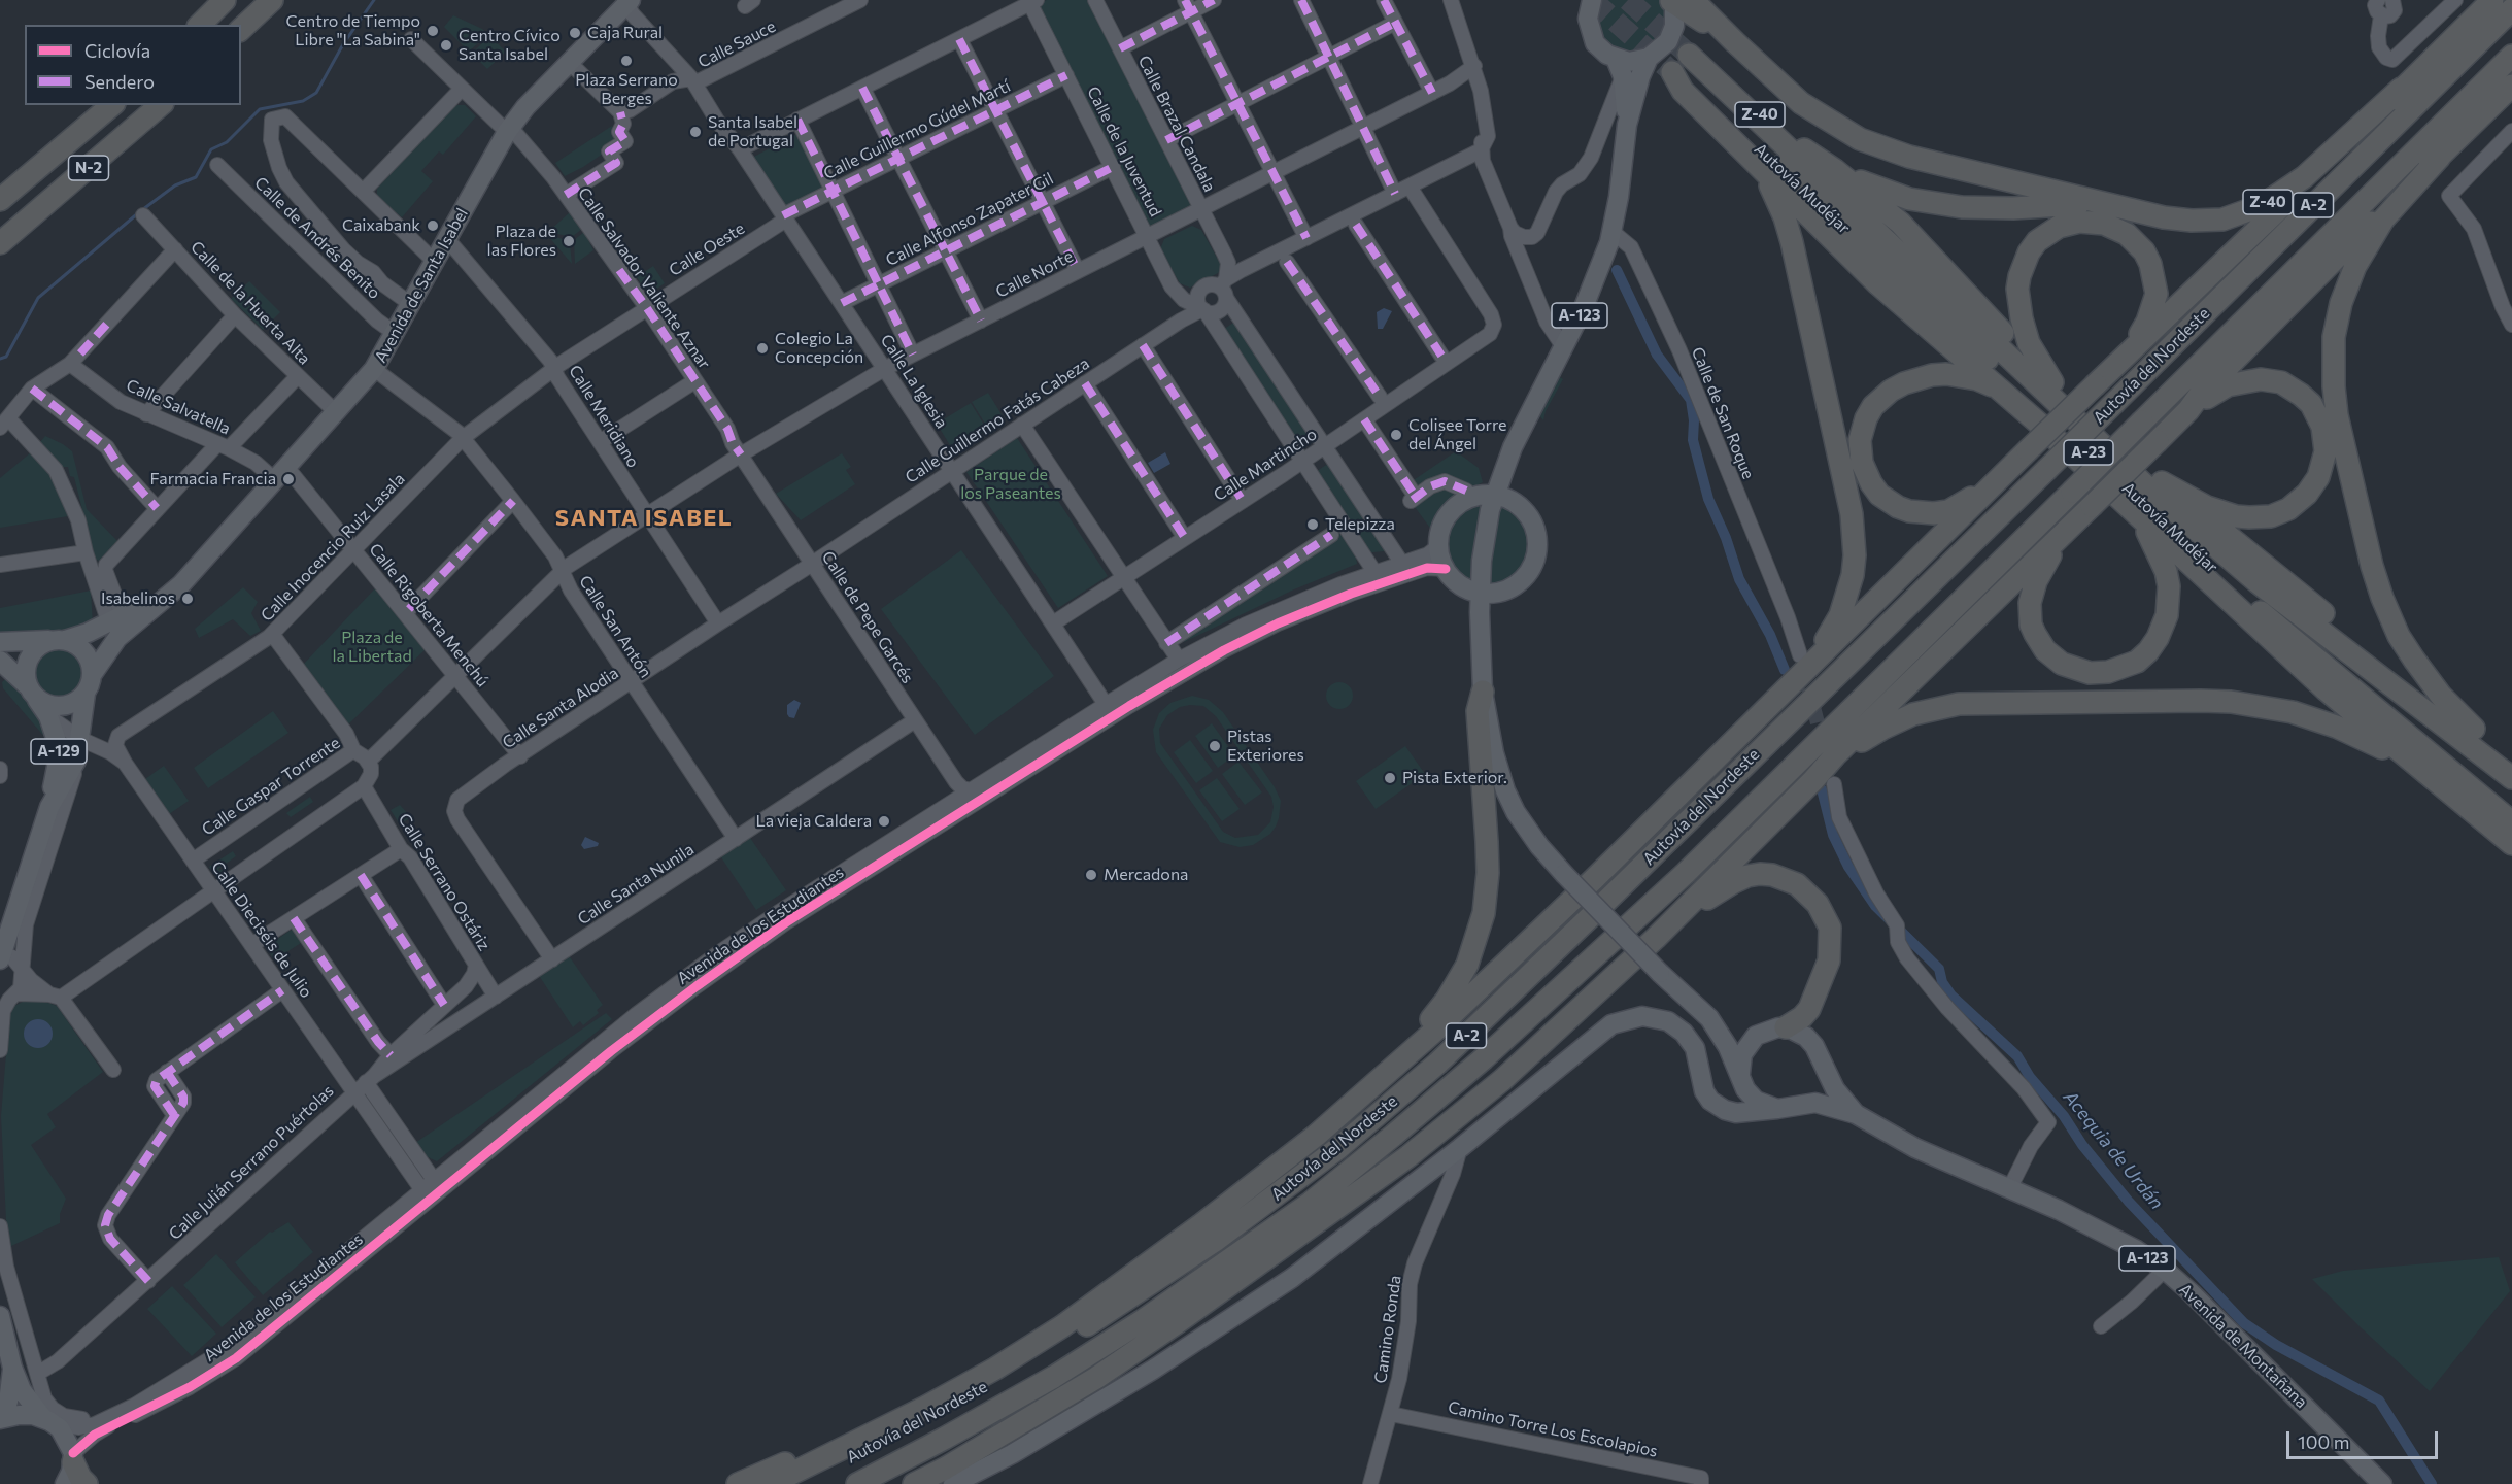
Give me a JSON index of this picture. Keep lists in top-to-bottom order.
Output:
{
  "streets": {
    "highway": [
      "Z-40",
      "N-2",
      "Autovía Mudéjar",
      "A-2",
      "Autovía del Nordeste",
      "A-23"
    ],
    "main road": [
      "Avenida de Santa Isabel",
      "A-123",
      "A-129",
      "Avenida de Montañana"
    ],
    "street": [
      "Calle Sauce",
      "Calle Brazal Candala",
      "Calle Guillermo Gúdel Martí",
      "Calle de la Juventud",
      "Calle Alfonso Zapater Gil",
      "Calle de Andrés Benito",
      "Calle Oeste",
      "Calle Norte",
      "Calle Salvador Valiente Aznar",
      "Calle de la Huerta Alta",
      "Calle La Iglesia",
      "Calle Salvatella",
      "Calle de San Roque",
      "Calle Meridiano",
      "Calle Guillermo Fatás Cabeza",
      "Calle Martincho",
      "Calle Inocencio Ruiz Lasala",
      "Calle Rigoberta Menchú",
      "Calle de Pepe Garcés",
      "Calle San Antón",
      "Calle Santa Alodia",
      "Calle Gaspar Torrente",
      "Calle Serrano Ostáriz",
      "Calle Santa Nunila",
      "Avenida de los Estudiantes",
      "Calle Dieciséis de Julio",
      "Calle Julián Serrano Puértolas",
      "Camino Ronda",
      "Camino Torre Los Escolapios"
    ]
  },
  "crossings": [
    ["Calle Sauce", "Calle La Iglesia"],
    ["Z-40", "Autovía Mudéjar"],
    ["Calle Brazal Candala", "Calle Norte"],
    ["Calle Guillermo Gúdel Martí", "Calle de la Juventud"],
    ["Calle Guillermo Gúdel Martí", "Calle Oeste"],
    ["Calle Guillermo Gúdel Martí", "Calle La Iglesia"],
    ["Calle de la Juventud", "Calle Alfonso Zapater Gil"],
    ["Calle de la Juventud", "Calle Norte"],
    ["Calle de la Juventud", "Calle Guillermo Fatás Cabeza"],
    ["Calle de la Juventud", "Calle Martincho"],
    ["Calle de la Juventud", "Avenida de los Estudiantes"],
    ["Calle Alfonso Zapater Gil", "Calle La Iglesia"],
    ["Calle de Andrés Benito", "Avenida de Santa Isabel"],
    ["Calle Oeste", "Calle Salvador Valiente Aznar"],
    ["Calle Oeste", "Calle La Iglesia"],
    ["Calle Oeste", "Calle Meridiano"],
    ["Calle Oeste", "Calle Inocencio Ruiz Lasala"],
    ["Calle Norte", "Calle Salvador Valiente Aznar"],
    ["Calle Norte", "Calle La Iglesia"],
    ["Calle Norte", "Calle Meridiano"],
    ["Calle Norte", "Calle de Pepe Garcés"],
    ["Calle Salvador Valiente Aznar", "Avenida de Santa Isabel"],
    ["Calle Salvador Valiente Aznar", "Calle de Pepe Garcés"],
    ["Avenida de Santa Isabel", "Calle de la Huerta Alta"],
    ["Avenida de Santa Isabel", "Calle Salvatella"],
    ["Avenida de Santa Isabel", "Calle Meridiano"],
    ["Avenida de Santa Isabel", "Calle Rigoberta Menchú"],
    ["Avenida de Santa Isabel", "Calle San Antón"],
    ["Avenida de Santa Isabel", "A-129"],
    ["A-123", "Calle de San Roque"],
    ["A-123", "Avenida de Montañana"],
    ["Calle La Iglesia", "Calle Guillermo Fatás Cabeza"],
    ["Calle La Iglesia", "Calle Martincho"],
    ["Calle La Iglesia", "Avenida de los Estudiantes"],
    ["Calle Salvatella", "Calle Rigoberta Menchú"],
    ["Calle Meridiano", "Calle Inocencio Ruiz Lasala"],
    ["Calle Meridiano", "Calle Santa Alodia"],
    ["Calle Guillermo Fatás Cabeza", "Calle de Pepe Garcés"],
    ["Calle Guillermo Fatás Cabeza", "Calle Santa Alodia"],
    ["Calle Inocencio Ruiz Lasala", "Calle Rigoberta Menchú"],
    ["Calle Inocencio Ruiz Lasala", "Calle San Antón"],
    ["Calle Inocencio Ruiz Lasala", "Calle Dieciséis de Julio"],
    ["Calle Rigoberta Menchú", "Calle Santa Alodia"],
    ["Calle de Pepe Garcés", "Calle Santa Alodia"],
    ["Calle de Pepe Garcés", "Calle Santa Nunila"],
    ["Calle de Pepe Garcés", "Avenida de los Estudiantes"],
    ["Calle San Antón", "Calle Santa Alodia"],
    ["Calle San Antón", "Calle Santa Nunila"],
    ["Calle Santa Alodia", "Calle Santa Nunila"],
    ["A-129", "Calle Dieciséis de Julio"],
    ["Calle Gaspar Torrente", "Calle Dieciséis de Julio"],
    ["Calle Serrano Ostáriz", "Calle Santa Nunila"],
    ["Calle Serrano Ostáriz", "Calle Julián Serrano Puértolas"],
    ["Calle Santa Nunila", "Calle Julián Serrano Puértolas"],
    ["Avenida de los Estudiantes", "Calle Dieciséis de Julio"],
    ["Calle Dieciséis de Julio", "Calle Julián Serrano Puértolas"],
    ["Camino Ronda", "Camino Torre Los Escolapios"]
  ],
  "districts": ["SANTA ISABEL"],
  "water": ["Acequia de Urdán"],
  "parks": ["Parque de los Paseantes", "Plaza de la Libertad"],
  "places": [
    "Centro de Tiempo Libre \"La Sabina\"",
    "Caja Rural",
    "Centro Cívico Santa Isabel",
    "Plaza Serrano Berges",
    "Santa Isabel de Portugal",
    "Caixabank",
    "Plaza de las Flores",
    "Colegio La Concepción",
    "Colisee Torre del Ángel",
    "Farmacia Francia",
    "Telepizza",
    "Isabelinos",
    "Pistas Exteriores",
    "Pista Exterior.",
    "La vieja Caldera",
    "Mercadona"
  ],
  "legend": ["Ciclovía", "Sendero"],
  "scale_bar": "100 m"
}
